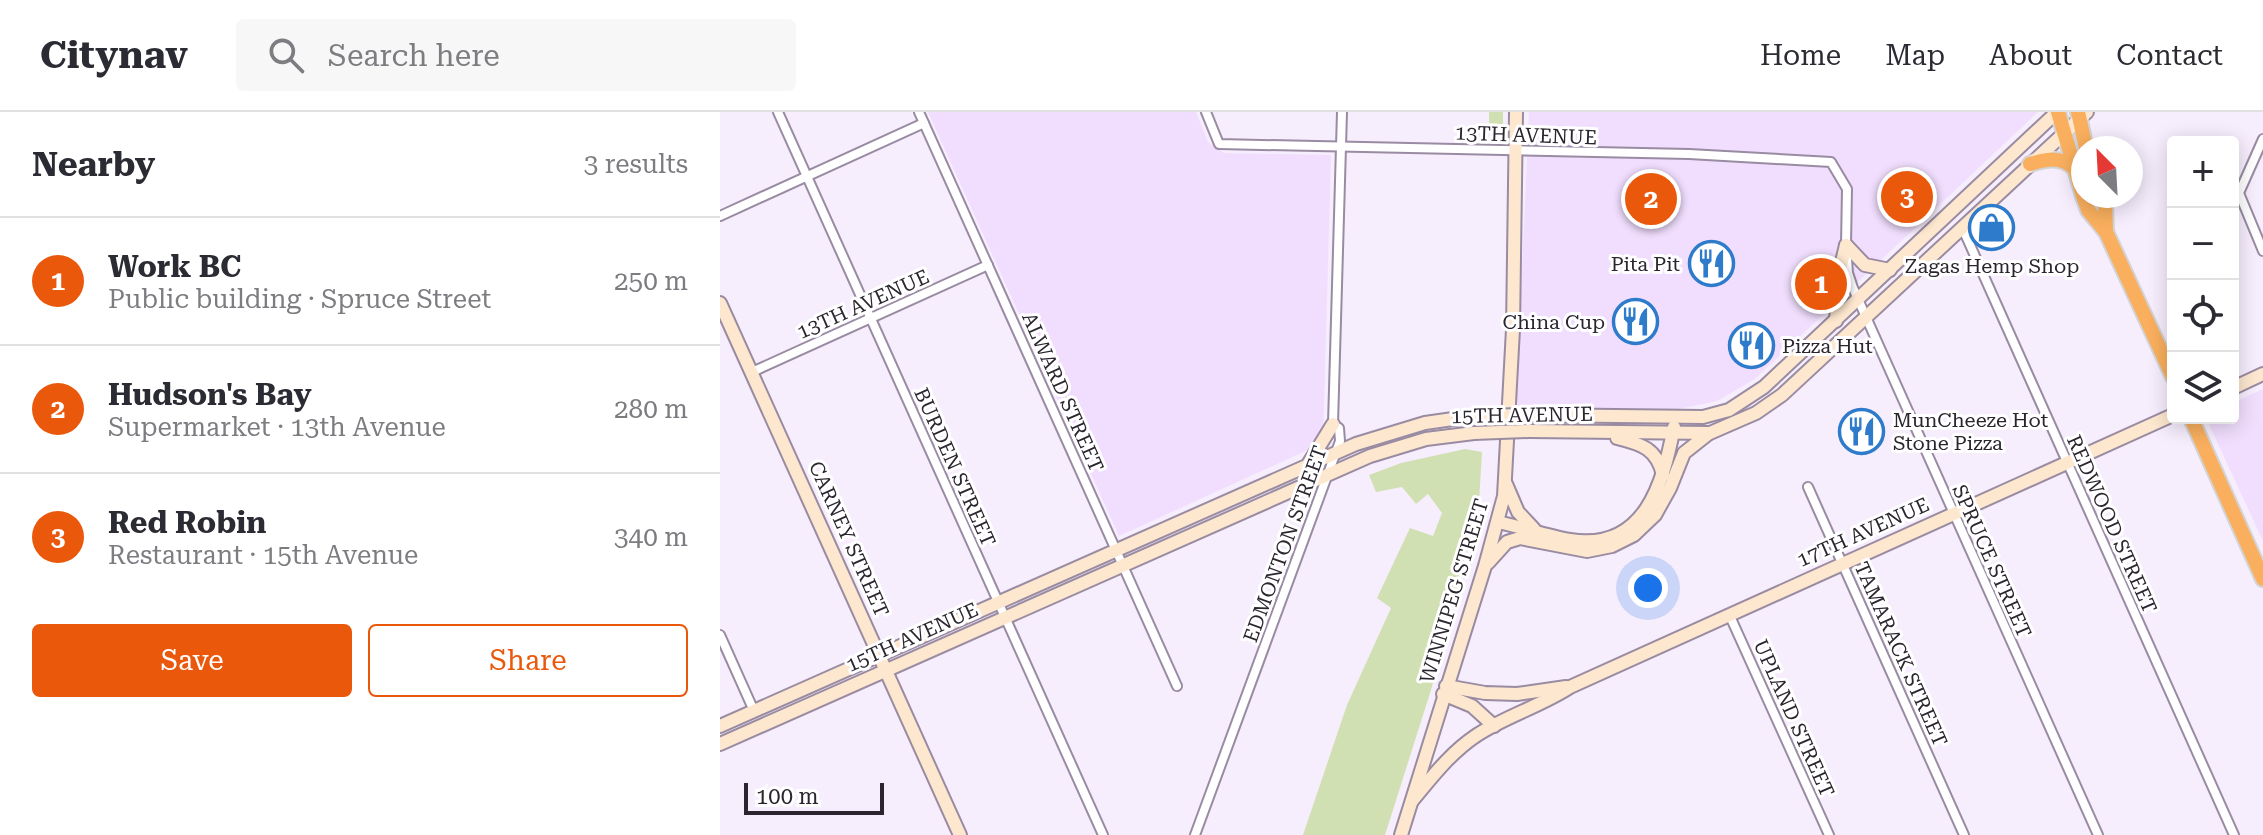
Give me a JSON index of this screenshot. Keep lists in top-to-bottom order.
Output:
{
  "streets": {
    "main road": [
      "15TH AVENUE",
      "17TH AVENUE",
      "CARNEY STREET",
      "WINNIPEG STREET"
    ],
    "street": [
      "13TH AVENUE",
      "ALWARD STREET",
      "BURDEN STREET",
      "REDWOOD STREET",
      "EDMONTON STREET",
      "SPRUCE STREET",
      "TAMARACK STREET",
      "UPLAND STREET"
    ]
  },
  "crossings": [
    ["13TH AVENUE", "ALWARD STREET"],
    ["13TH AVENUE", "BURDEN STREET"],
    ["13TH AVENUE", "CARNEY STREET"],
    ["13TH AVENUE", "EDMONTON STREET"],
    ["13TH AVENUE", "SPRUCE STREET"],
    ["13TH AVENUE", "WINNIPEG STREET"],
    ["ALWARD STREET", "15TH AVENUE"],
    ["15TH AVENUE", "BURDEN STREET"],
    ["15TH AVENUE", "REDWOOD STREET"],
    ["15TH AVENUE", "CARNEY STREET"],
    ["15TH AVENUE", "EDMONTON STREET"],
    ["15TH AVENUE", "SPRUCE STREET"],
    ["REDWOOD STREET", "17TH AVENUE"],
    ["17TH AVENUE", "SPRUCE STREET"],
    ["17TH AVENUE", "WINNIPEG STREET"],
    ["17TH AVENUE", "TAMARACK STREET"],
    ["17TH AVENUE", "UPLAND STREET"]
  ],
  "places": {
    "shop": ["Zagas Hemp Shop"],
    "restaurant": [
      "Pita Pit",
      "China Cup",
      "Pizza Hut",
      "MunCheeze Hot Stone Pizza"
    ]
  },
  "scale_bar": "100 m",
  "north": "top left",
  "page": {
    "header": "Citynav",
    "search": "Search here",
    "nav": [
      "Home",
      "Map",
      "About",
      "Contact"
    ],
    "heading": ["Nearby", "3 results"],
    "map_buttons": ["+", "−"],
    "pins": ["3", "2", "1"],
    "list": [
      {
        "mark": "1",
        "name": "Work BC",
        "note": "Public building · Spruce Street",
        "value": "250 m"
      },
      {
        "mark": "2",
        "name": "Hudson's Bay",
        "note": "Supermarket · 13th Avenue",
        "value": "280 m"
      },
      {
        "mark": "3",
        "name": "Red Robin",
        "note": "Restaurant · 15th Avenue",
        "value": "340 m"
      }
    ],
    "buttons": ["Save", "Share"],
    "scale": "100 m"
  }
}
